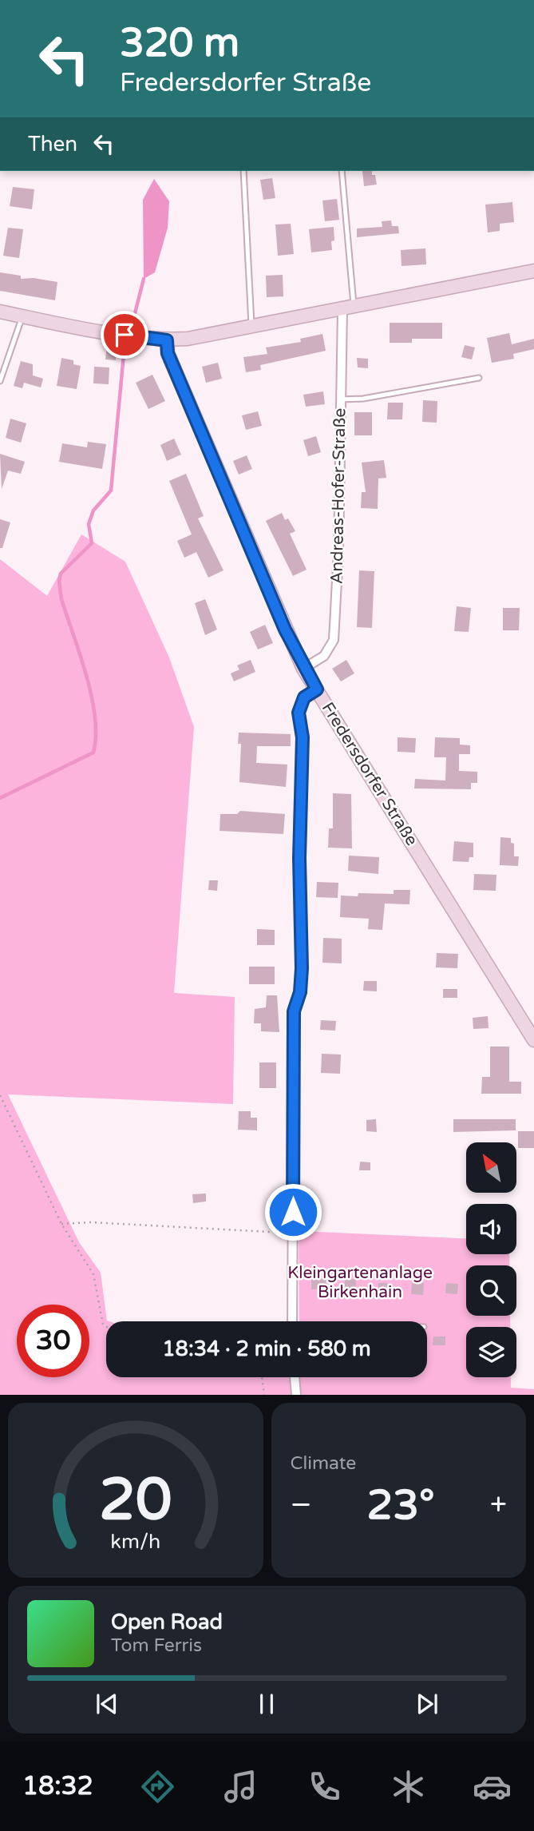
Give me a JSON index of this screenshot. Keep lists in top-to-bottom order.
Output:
{
  "streets": {
    "street": ["Andreas-Hofer-Straße", "Fredersdorfer Straße"]
  },
  "crossings": [
    ["Andreas-Hofer-Straße", "Fredersdorfer Straße"]
  ],
  "parks": ["Kleingartenanlage Birkenhain"],
  "north": "top left",
  "page": {
    "turn": ["320 m", "Fredersdorfer Straße"],
    "then": "Then",
    "limit": "30",
    "trip": "18:34 · 2 min · 580 m",
    "tile": "Climate",
    "heat": ["−", "23°", "+"],
    "song": ["Open Road", "Tom Ferris"],
    "tabs": "18:32",
    "gauge": ["20", "km/h"]
  }
}
